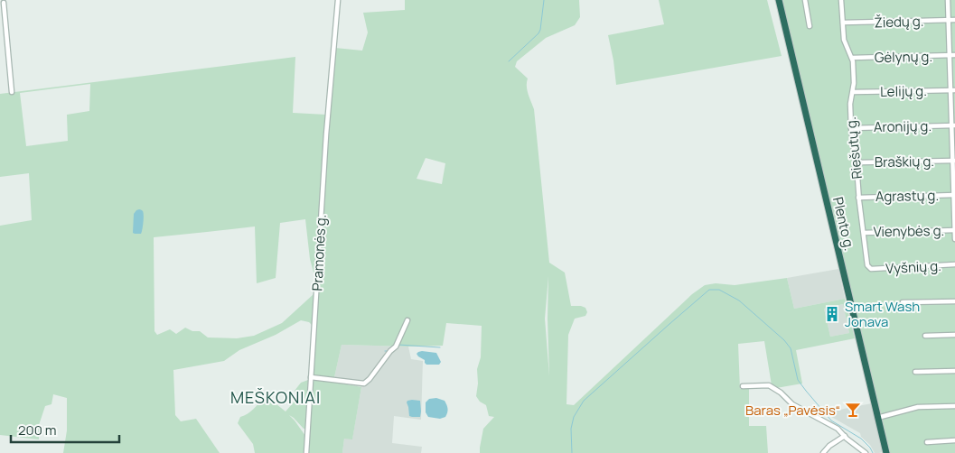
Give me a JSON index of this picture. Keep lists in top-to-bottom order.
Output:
{
  "streets": {
    "highway": ["Plento g."],
    "street": [
      "Žiedų g.",
      "Gėlynų g.",
      "Lelijų g.",
      "Aronijų g.",
      "Riešutų g.",
      "Braškių g.",
      "Agrastų g.",
      "Vienybės g.",
      "Pramonės g.",
      "Vyšnių g."
    ]
  },
  "crossings": [
    ["Žiedų g.", "Riešutų g."],
    ["Gėlynų g.", "Riešutų g."],
    ["Lelijų g.", "Riešutų g."],
    ["Aronijų g.", "Riešutų g."],
    ["Riešutų g.", "Braškių g."],
    ["Riešutų g.", "Agrastų g."],
    ["Riešutų g.", "Vienybės g."],
    ["Riešutų g.", "Vyšnių g."]
  ],
  "districts": ["MEŠKONIAI"],
  "places": {
    "building": ["Smart Wash Jonava"],
    "bar": ["Baras „Pavėsis“"]
  },
  "scale_bar": "200 m"
}
